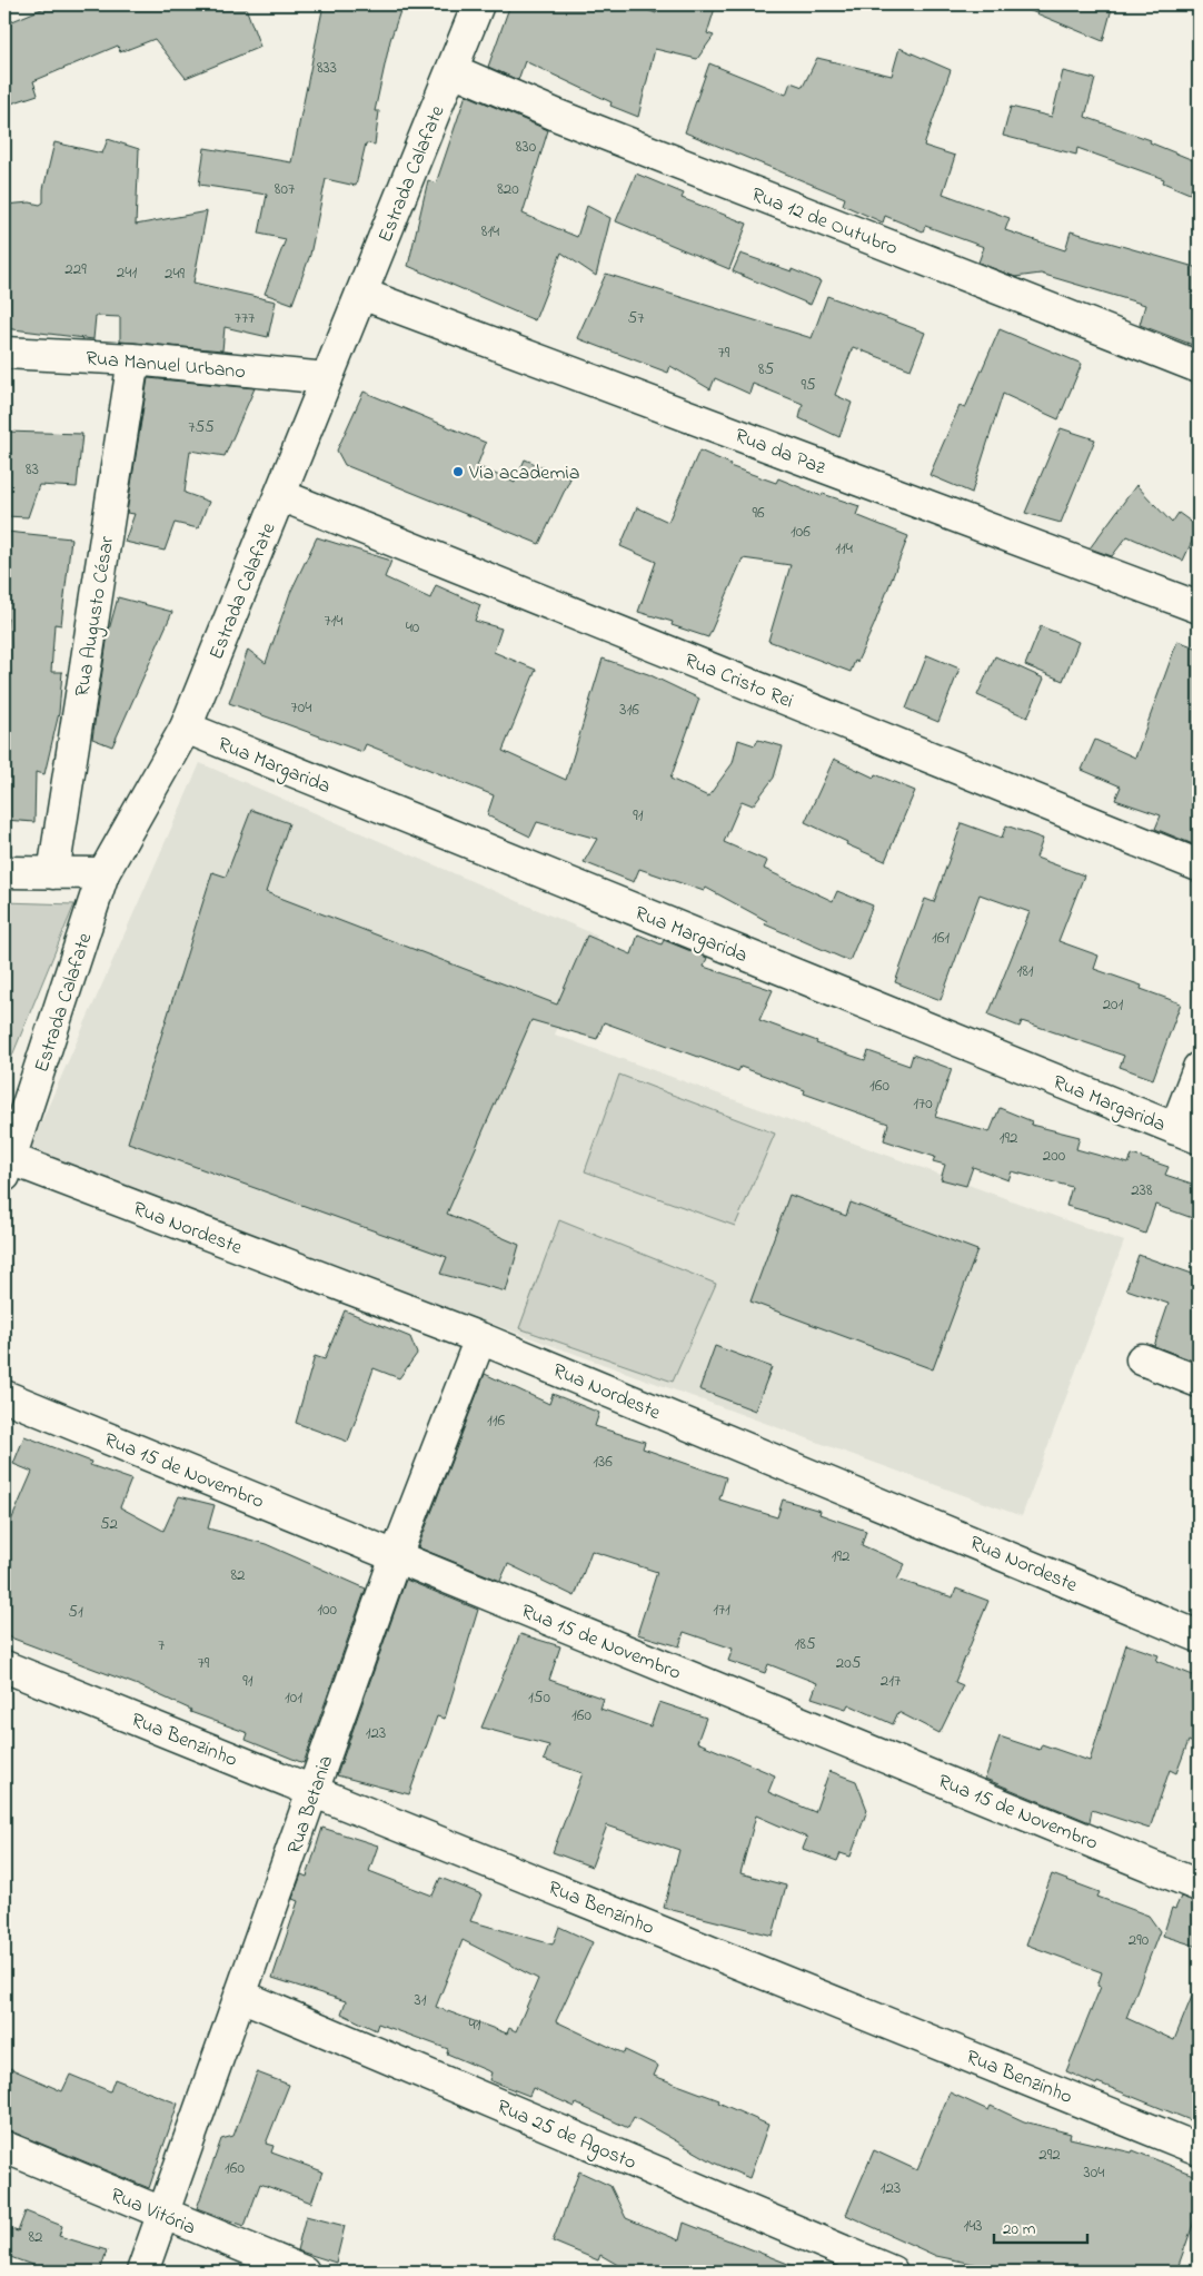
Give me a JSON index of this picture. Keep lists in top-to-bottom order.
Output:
{
  "streets": {
    "street": [
      "Estrada Calafate",
      "Rua 12 de Outubro",
      "Rua Manuel Urbano",
      "Rua da Paz",
      "Rua Augusto César",
      "Rua Cristo Rei",
      "Rua Margarida",
      "Rua Nordeste",
      "Rua 15 de Novembro",
      "Rua Benzinho",
      "Rua Betania",
      "Rua 25 de Agosto",
      "Rua Vitória"
    ]
  },
  "crossings": [
    ["Estrada Calafate", "Rua 12 de Outubro"],
    ["Estrada Calafate", "Rua Manuel Urbano"],
    ["Estrada Calafate", "Rua da Paz"],
    ["Estrada Calafate", "Rua Cristo Rei"],
    ["Estrada Calafate", "Rua Margarida"],
    ["Estrada Calafate", "Rua Nordeste"],
    ["Rua Manuel Urbano", "Rua Augusto César"],
    ["Rua Nordeste", "Rua Betania"],
    ["Rua 15 de Novembro", "Rua Betania"],
    ["Rua Benzinho", "Rua Betania"],
    ["Rua Betania", "Rua 25 de Agosto"],
    ["Rua Betania", "Rua Vitória"]
  ],
  "places": ["Via academia"],
  "house_numbers": [
    "833",
    "830",
    "807",
    "820",
    "814",
    "229",
    "241",
    "249",
    "777",
    "57",
    "79",
    "85",
    "95",
    "755",
    "83",
    "96",
    "106",
    "114",
    "714",
    "40",
    "704",
    "316",
    "91",
    "161",
    "181",
    "201",
    "160",
    "170",
    "192",
    "200",
    "238",
    "116",
    "136",
    "52",
    "192",
    "82",
    "100",
    "171",
    "51",
    "185",
    "7",
    "79",
    "205",
    "91",
    "217",
    "101",
    "150",
    "160",
    "123",
    "290",
    "31",
    "41",
    "292",
    "160",
    "304",
    "123",
    "143",
    "82"
  ],
  "scale_bar": "20 m"
}
